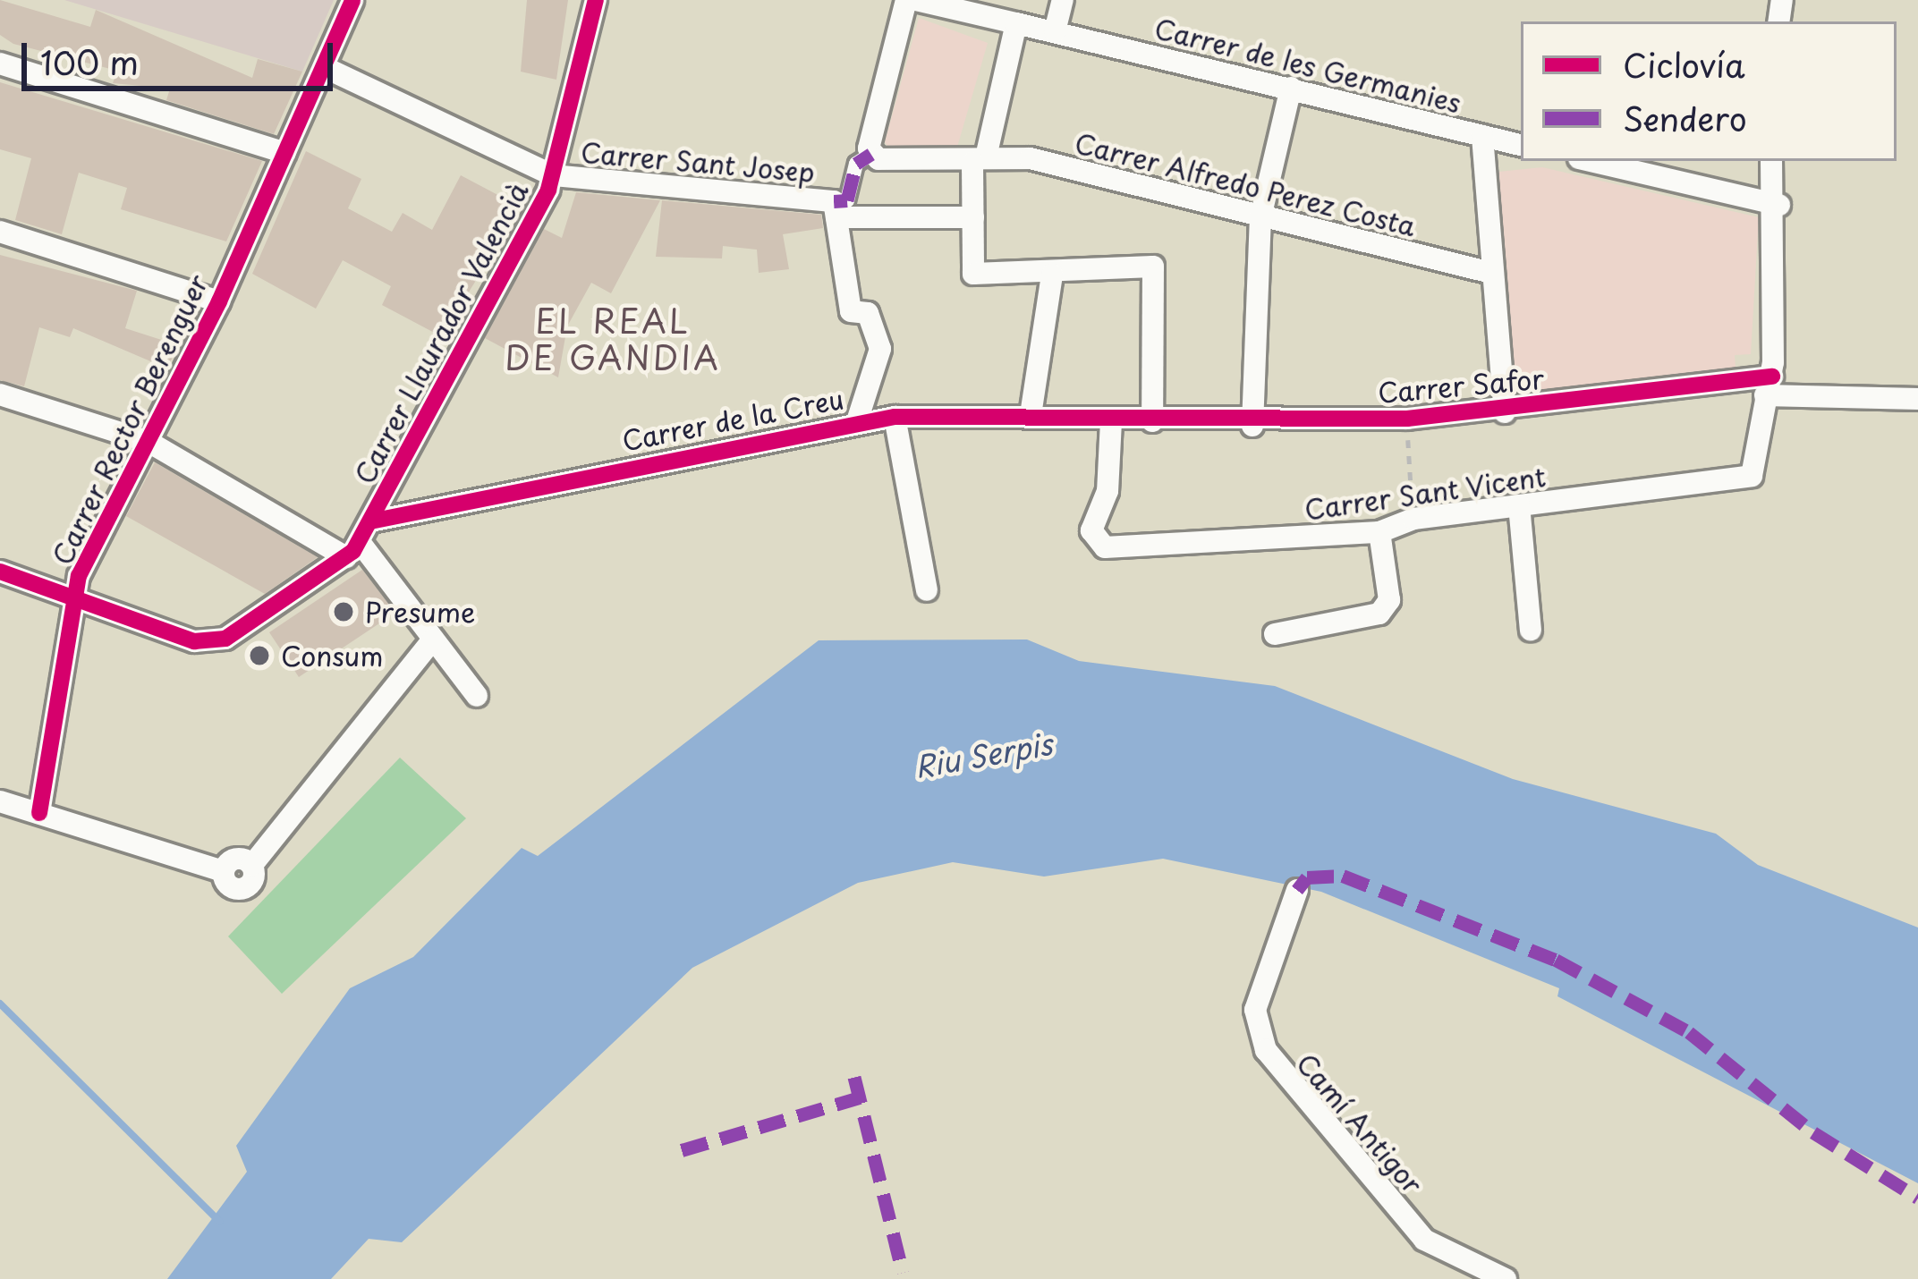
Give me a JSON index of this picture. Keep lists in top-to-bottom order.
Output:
{
  "streets": {
    "street": [
      "Carrer de les Germanies",
      "Carrer Sant Josep",
      "Carrer Alfredo Perez Costa",
      "Carrer Llaurador Valencià",
      "Carrer Safor",
      "Carrer Rector Berenguer",
      "Carrer de la Creu",
      "Carrer Sant Vicent",
      "Camí Antigor"
    ]
  },
  "crossings": [
    ["Carrer Sant Josep", "Carrer Llaurador Valencià"],
    ["Carrer Sant Josep", "Carrer Rector Berenguer"],
    ["Carrer Llaurador Valencià", "Carrer de la Creu"],
    ["Carrer Safor", "Carrer de la Creu"],
    ["Carrer Safor", "Carrer Sant Vicent"],
    ["Carrer de la Creu", "Carrer Sant Vicent"]
  ],
  "districts": ["EL REAL DE GANDIA"],
  "water": ["Riu Serpis"],
  "places": ["Presume", "Consum"],
  "legend": ["Ciclovía", "Sendero"],
  "scale_bar": "100 m"
}
